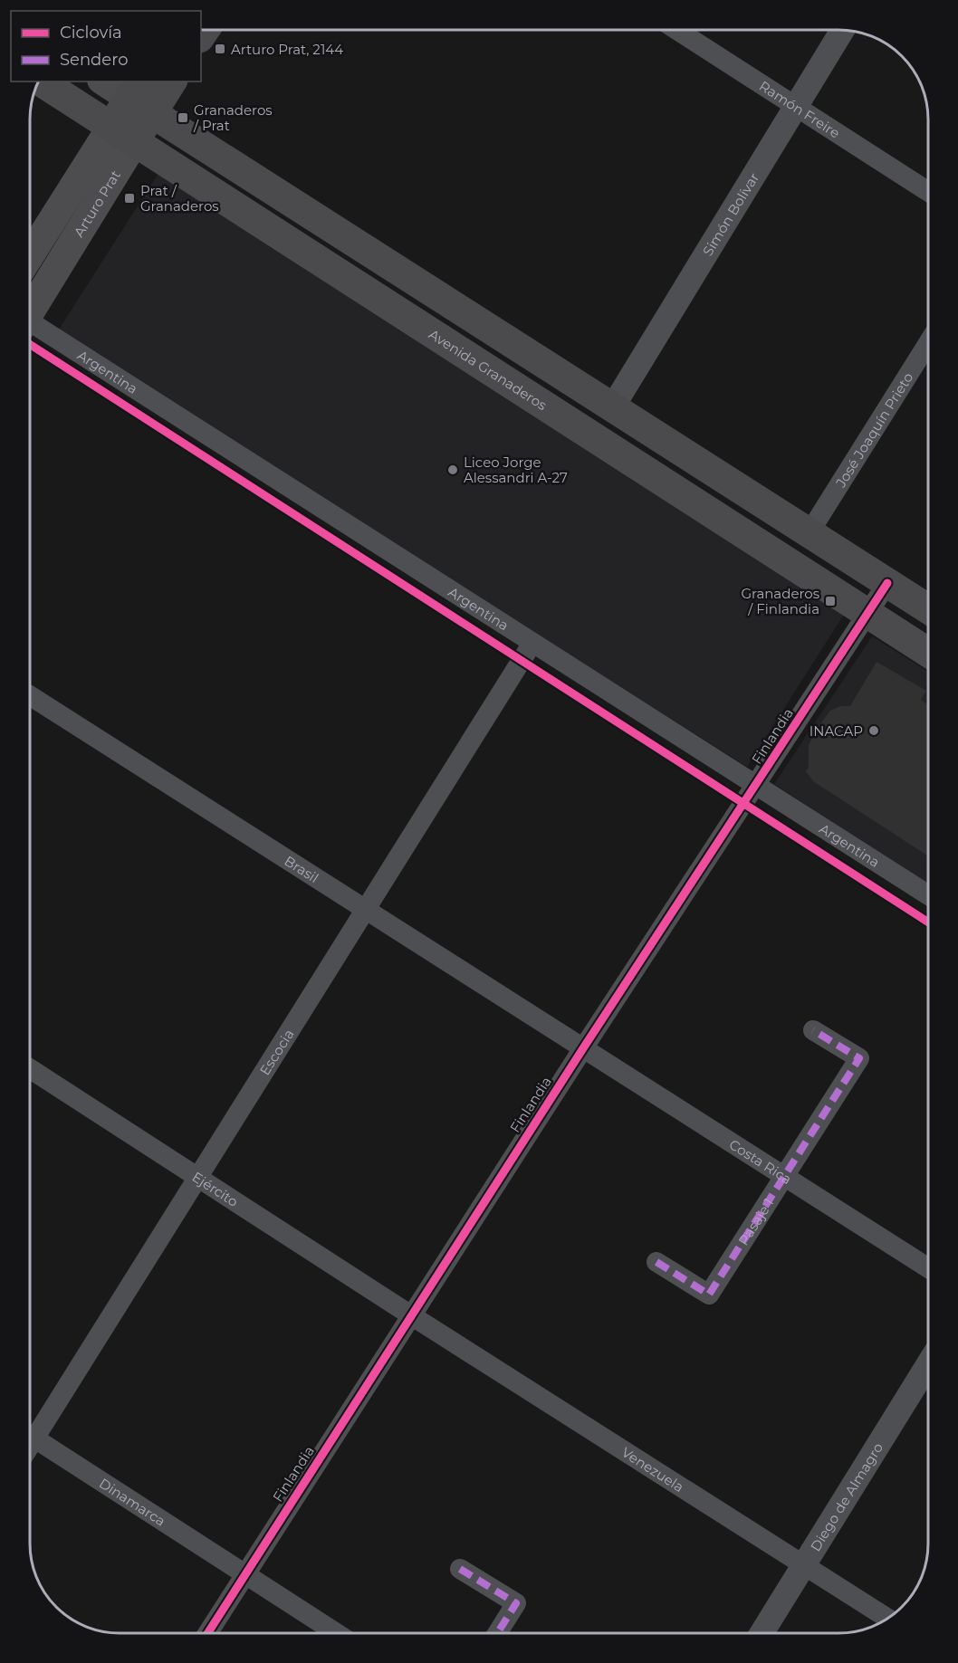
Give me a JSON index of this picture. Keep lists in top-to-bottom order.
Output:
{
  "streets": {
    "main road": ["Arturo Prat", "Avenida Granaderos"],
    "street": [
      "Ramón Freire",
      "Simón Bolívar",
      "Argentina",
      "José Joaquín Prieto",
      "Finlandia",
      "Brasil",
      "Escocia",
      "Costa Rica",
      "Ejército",
      "Pasaje 1",
      "Venezuela",
      "Diego de Almagro",
      "Dinamarca"
    ]
  },
  "crossings": [
    ["Ramón Freire", "Simón Bolívar"],
    ["Arturo Prat", "Avenida Granaderos"],
    ["Avenida Granaderos", "Finlandia"],
    ["Argentina", "Finlandia"],
    ["Argentina", "Escocia"],
    ["Finlandia", "Brasil"],
    ["Finlandia", "Costa Rica"],
    ["Finlandia", "Ejército"],
    ["Finlandia", "Venezuela"],
    ["Finlandia", "Dinamarca"],
    ["Brasil", "Escocia"],
    ["Brasil", "Costa Rica"],
    ["Escocia", "Ejército"],
    ["Costa Rica", "Pasaje 1"],
    ["Ejército", "Venezuela"],
    ["Venezuela", "Diego de Almagro"]
  ],
  "places": {
    "transit": [
      "Arturo Prat, 2144",
      "Granaderos / Prat",
      "Prat / Granaderos",
      "Granaderos / Finlandia"
    ],
    "other": ["Liceo Jorge Alessandri A-27", "INACAP"]
  },
  "legend": ["Ciclovía", "Sendero"]
}
